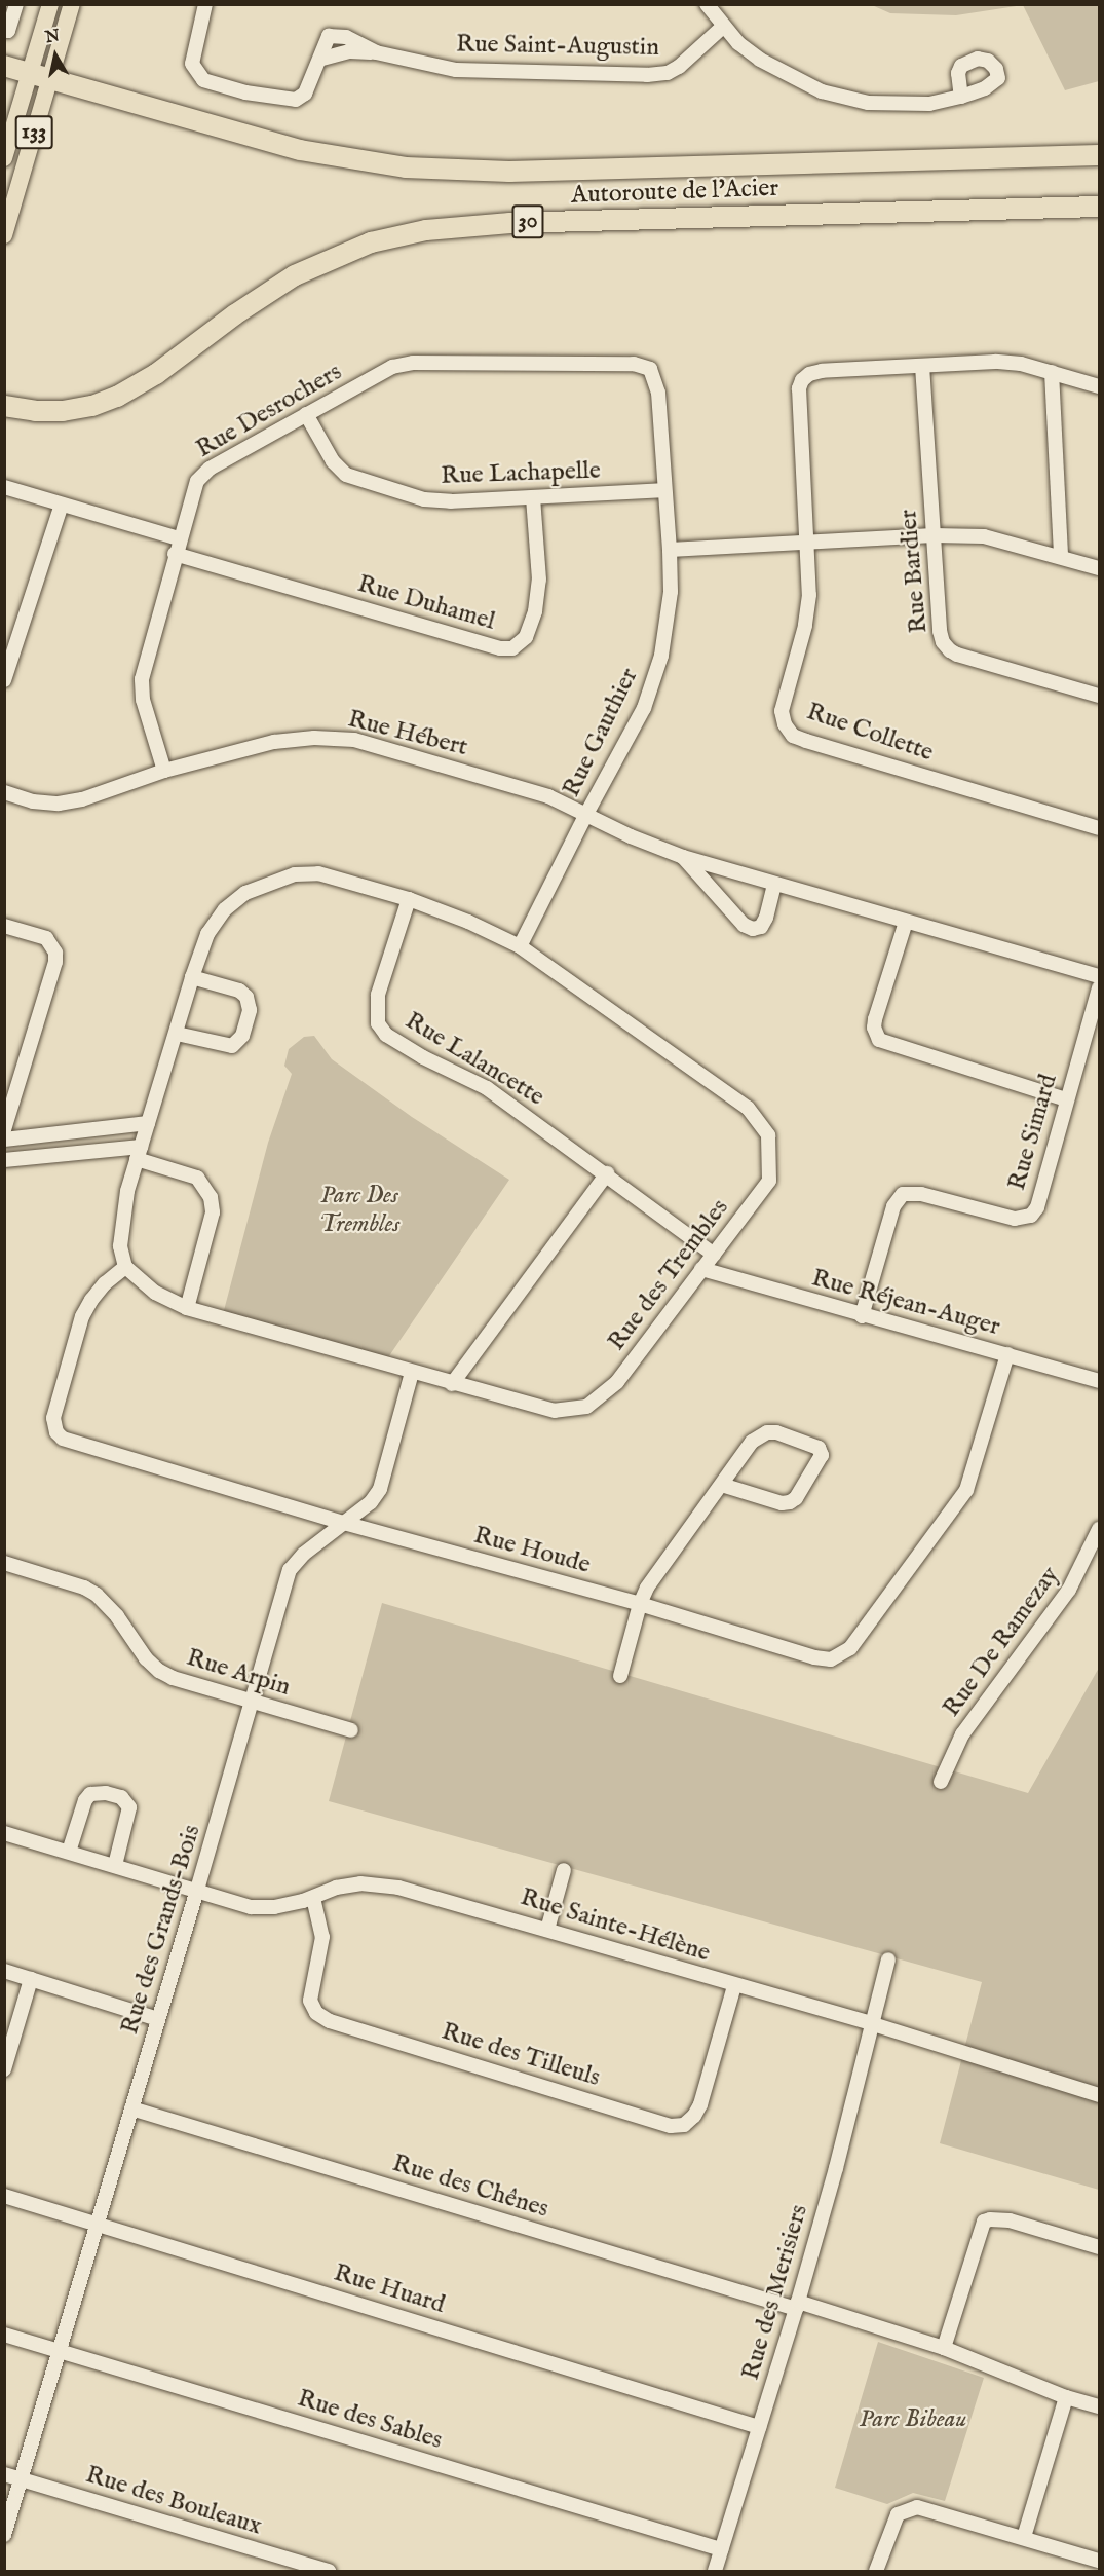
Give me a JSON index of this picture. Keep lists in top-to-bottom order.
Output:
{
  "streets": {
    "highway": ["Autoroute de l'Acier", "30"],
    "main road": ["133"],
    "street": [
      "Rue Saint-Augustin",
      "Rue Desrochers",
      "Rue Lachapelle",
      "Rue Bardier",
      "Rue Duhamel",
      "Rue Gauthier",
      "Rue Collette",
      "Rue Hébert",
      "Rue Lalancette",
      "Rue Simard",
      "Rue des Trembles",
      "Rue Réjean-Auger",
      "Rue Houde",
      "Rue De Ramezay",
      "Rue Arpin",
      "Rue Sainte-Hélène",
      "Rue des Grands-Bois",
      "Rue des Tilleuls",
      "Rue des Chênes",
      "Rue Huard",
      "Rue des Merisiers",
      "Rue des Sables",
      "Rue des Bouleaux"
    ]
  },
  "crossings": [
    ["133", "Autoroute de l'Acier"],
    ["Rue Desrochers", "Rue Lachapelle"],
    ["Rue Desrochers", "Rue Duhamel"],
    ["Rue Desrochers", "Rue Gauthier"],
    ["Rue Desrochers", "Rue Hébert"],
    ["Rue Lachapelle", "Rue Duhamel"],
    ["Rue Lachapelle", "Rue Gauthier"],
    ["Rue Bardier", "Rue Collette"],
    ["Rue Gauthier", "Rue Hébert"],
    ["Rue Gauthier", "Rue des Trembles"],
    ["Rue Lalancette", "Rue des Trembles"],
    ["Rue Simard", "Rue Réjean-Auger"],
    ["Rue des Trembles", "Rue Réjean-Auger"],
    ["Rue des Trembles", "Rue Houde"],
    ["Rue des Trembles", "Rue des Grands-Bois"],
    ["Rue Réjean-Auger", "Rue Houde"],
    ["Rue Houde", "Rue des Grands-Bois"],
    ["Rue Arpin", "Rue des Grands-Bois"],
    ["Rue Sainte-Hélène", "Rue des Grands-Bois"],
    ["Rue Sainte-Hélène", "Rue des Tilleuls"],
    ["Rue Sainte-Hélène", "Rue des Merisiers"],
    ["Rue des Grands-Bois", "Rue des Chênes"],
    ["Rue des Grands-Bois", "Rue Huard"],
    ["Rue des Grands-Bois", "Rue des Sables"],
    ["Rue des Grands-Bois", "Rue des Bouleaux"],
    ["Rue des Chênes", "Rue des Merisiers"],
    ["Rue Huard", "Rue des Merisiers"],
    ["Rue des Merisiers", "Rue des Sables"]
  ],
  "parks": ["Parc Des Trembles", "Parc Bibeau"],
  "north": "top"
}
